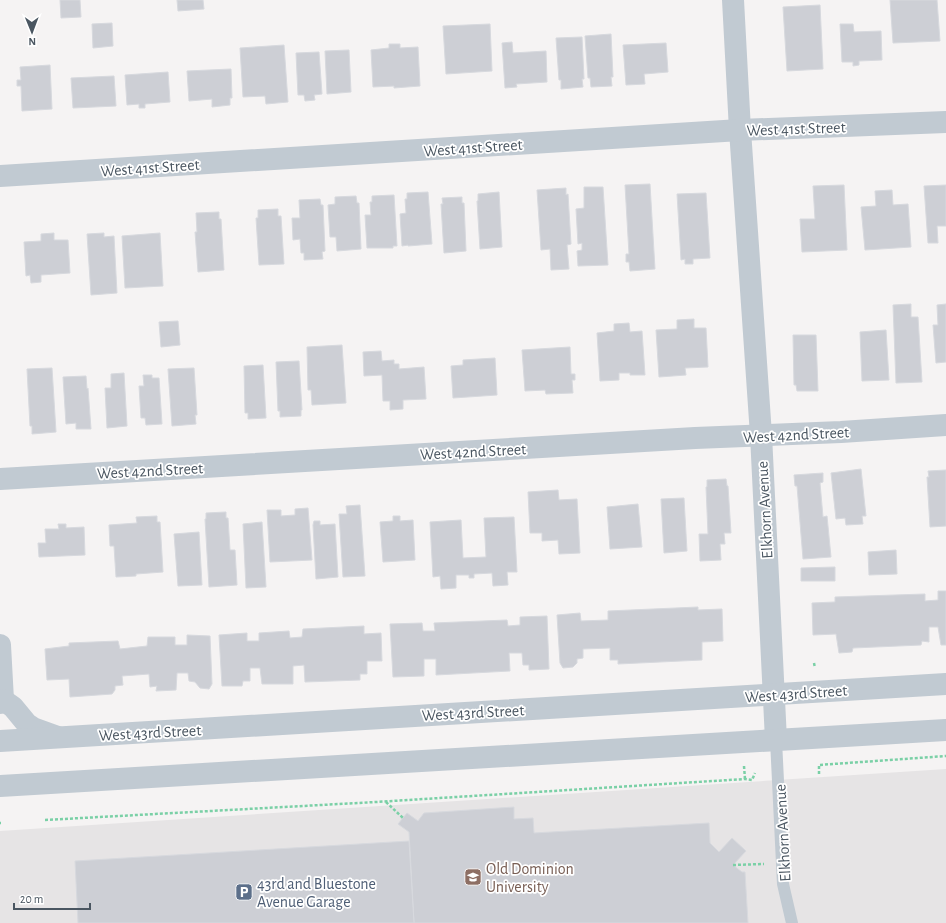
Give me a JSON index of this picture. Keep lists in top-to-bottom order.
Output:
{
  "streets": {
    "street": [
      "West 41st Street",
      "West 42nd Street",
      "Elkhorn Avenue",
      "West 43rd Street"
    ]
  },
  "crossings": [
    ["West 41st Street", "Elkhorn Avenue"],
    ["West 42nd Street", "Elkhorn Avenue"],
    ["Elkhorn Avenue", "West 43rd Street"]
  ],
  "places": {
    "school or university": ["Old Dominion University"],
    "parking": ["43rd and Bluestone Avenue Garage"]
  },
  "scale_bar": "20 m",
  "north": "bottom"
}
